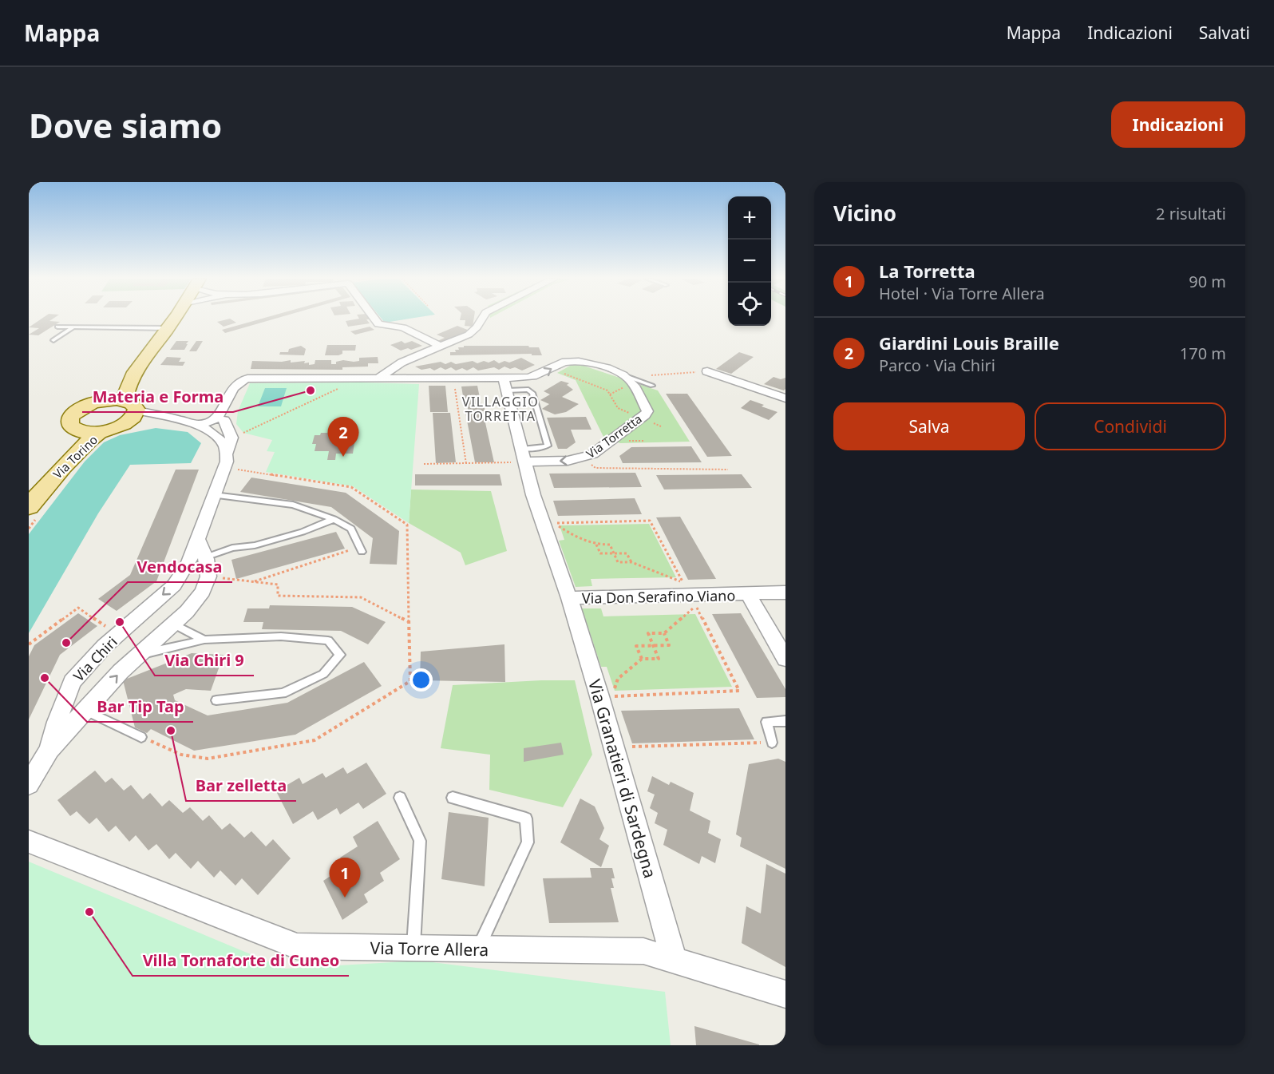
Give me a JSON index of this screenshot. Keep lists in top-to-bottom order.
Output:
{
  "streets": {
    "main road": ["Via Torino"],
    "street": [
      "Via Torretta",
      "Via Don Serafino Viano",
      "Via Chiri",
      "Via Granatieri di Sardegna",
      "Via Torre Allera"
    ]
  },
  "crossings": [
    ["Via Don Serafino Viano", "Via Granatieri di Sardegna"],
    ["Via Granatieri di Sardegna", "Via Torre Allera"]
  ],
  "districts": ["VILLAGGIO TORRETTA"],
  "places": [
    "Materia e Forma",
    "Via Chiri 9",
    "Vendocasa",
    "Bar Tip Tap",
    "Bar zelletta",
    "Villa Tornaforte di Cuneo"
  ],
  "page": {
    "header": "Mappa",
    "nav": ["Mappa", "Indicazioni", "Salvati"],
    "buttons": [
      "Indicazioni",
      ["Salva", "Condividi"]
    ],
    "title": "Dove siamo",
    "heading": ["Vicino", "2 risultati"],
    "map_buttons": ["+", "−"],
    "list": [
      {
        "mark": "1",
        "name": "La Torretta",
        "note": "Hotel · Via Torre Allera",
        "value": "90 m"
      },
      {
        "mark": "2",
        "name": "Giardini Louis Braille",
        "note": "Parco · Via Chiri",
        "value": "170 m"
      }
    ],
    "pins": ["2", "1"]
  }
}
